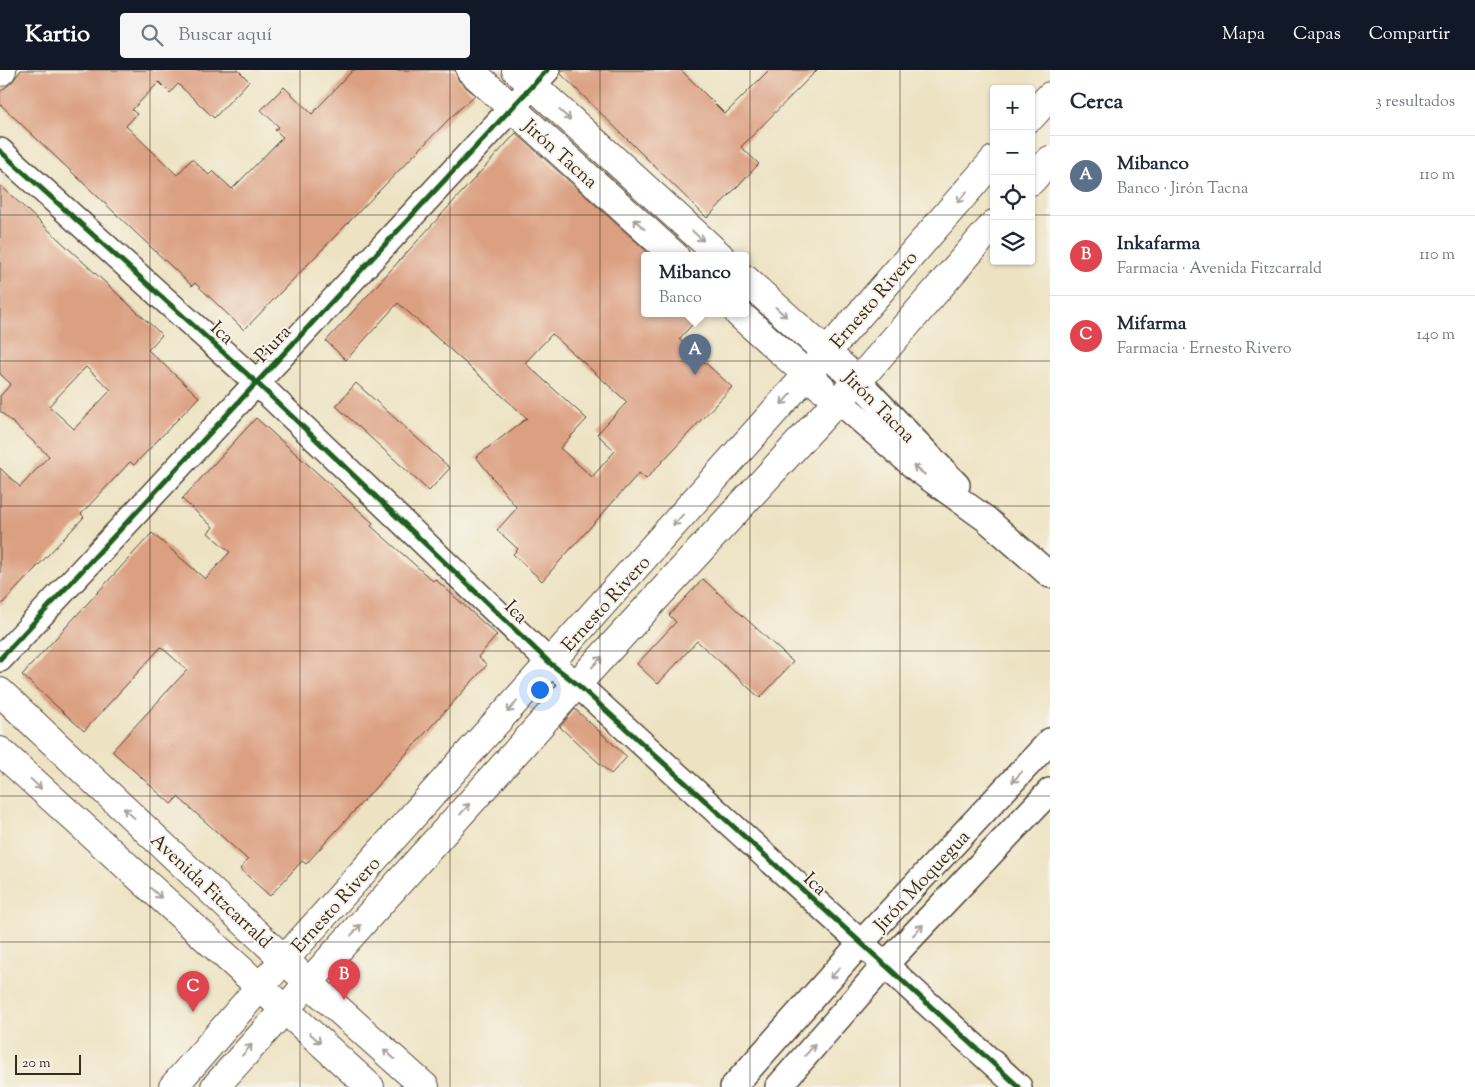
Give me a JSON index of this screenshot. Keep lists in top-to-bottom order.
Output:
{
  "streets": {
    "main road": ["Jirón Tacna", "Ernesto Rivero", "Avenida Fitzcarrald"],
    "street": ["Ica", "Piura", "Jirón Moquegua"]
  },
  "crossings": [
    ["Jirón Tacna", "Ernesto Rivero"],
    ["Jirón Tacna", "Piura"],
    ["Ernesto Rivero", "Ica"],
    ["Ernesto Rivero", "Avenida Fitzcarrald"],
    ["Ica", "Piura"],
    ["Ica", "Jirón Moquegua"]
  ],
  "scale_bar": "20 m",
  "page": {
    "header": "Kartio",
    "search": "Buscar aquí",
    "nav": ["Mapa", "Capas", "Compartir"],
    "heading": ["Cerca", "3 resultados"],
    "map_buttons": ["+", "−"],
    "list": [
      {
        "mark": "A",
        "name": "Mibanco",
        "note": "Banco · Jirón Tacna",
        "value": "110 m"
      },
      {
        "mark": "B",
        "name": "Inkafarma",
        "note": "Farmacia · Avenida Fitzcarrald",
        "value": "110 m"
      },
      {
        "mark": "C",
        "name": "Mifarma",
        "note": "Farmacia · Ernesto Rivero",
        "value": "140 m"
      }
    ],
    "popup": ["Mibanco", "Banco"],
    "pins": ["A", "B", "C"],
    "scale": "20 m"
  }
}
